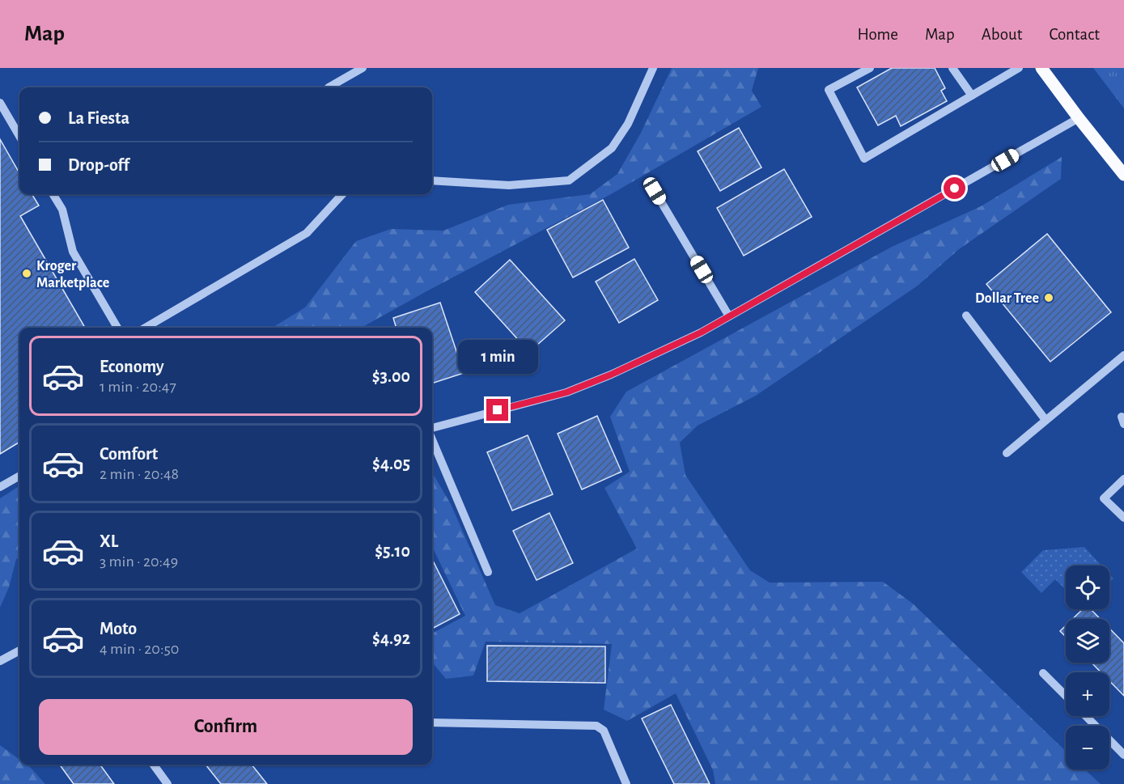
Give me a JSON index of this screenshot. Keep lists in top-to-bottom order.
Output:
{
  "places": ["Kroger Marketplace", "Dollar Tree"],
  "page": {
    "header": "Map",
    "nav": [
      "Home",
      "Map",
      "About",
      "Contact"
    ],
    "banner": ["La Fiesta", "Drop-off"],
    "list": [
      {
        "name": "Economy",
        "note": "1 min · 20:47",
        "value": "$3.00"
      },
      {
        "name": "Comfort",
        "note": "2 min · 20:48",
        "value": "$4.05"
      },
      {
        "name": "XL",
        "note": "3 min · 20:49",
        "value": "$5.10"
      },
      {
        "name": "Moto",
        "note": "4 min · 20:50",
        "value": "$4.92"
      }
    ],
    "bubble": "1 min",
    "map_buttons": ["+", "−"],
    "buttons": "Confirm"
  }
}
